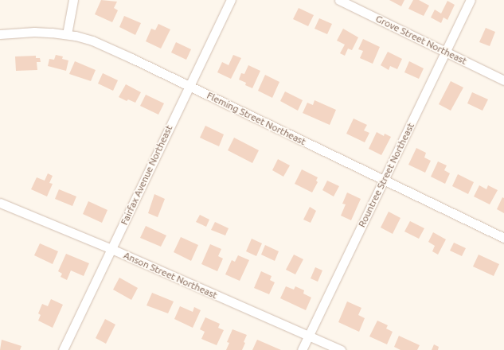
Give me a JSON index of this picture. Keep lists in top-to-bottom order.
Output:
{
  "streets": {
    "street": [
      "Grove Street Northeast",
      "Fleming Street Northeast",
      "Fairfax Avenue Northeast",
      "Rountree Street Northeast",
      "Anson Street Northeast"
    ]
  },
  "crossings": [
    ["Grove Street Northeast", "Rountree Street Northeast"],
    ["Fleming Street Northeast", "Fairfax Avenue Northeast"],
    ["Fleming Street Northeast", "Rountree Street Northeast"],
    ["Fairfax Avenue Northeast", "Anson Street Northeast"],
    ["Rountree Street Northeast", "Anson Street Northeast"]
  ]
}
